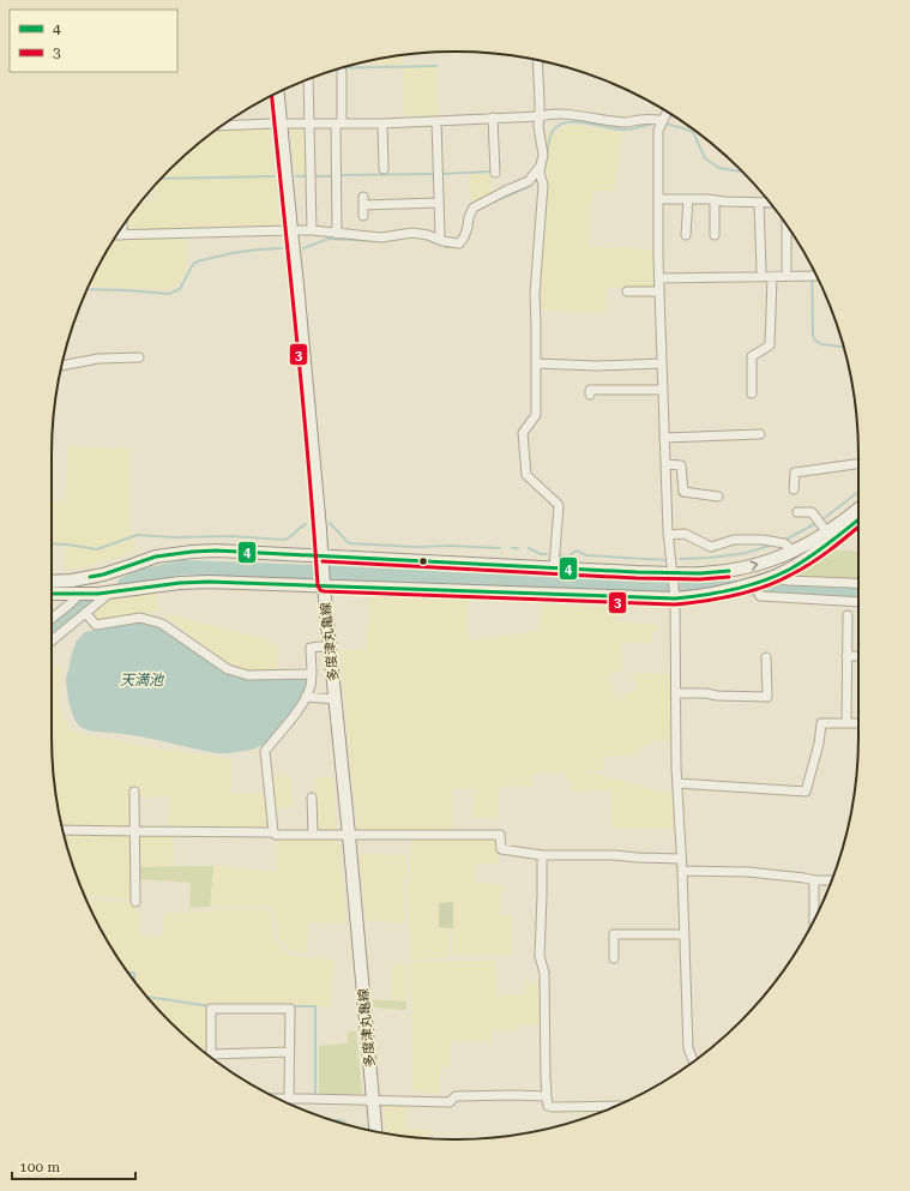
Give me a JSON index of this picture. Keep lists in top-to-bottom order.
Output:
{
  "streets": {
    "street": ["多度津丸亀線"]
  },
  "water": ["天満池"],
  "lines": ["transit line 3", "transit line 4"],
  "legend": ["4", "3"],
  "scale_bar": "100 m"
}
